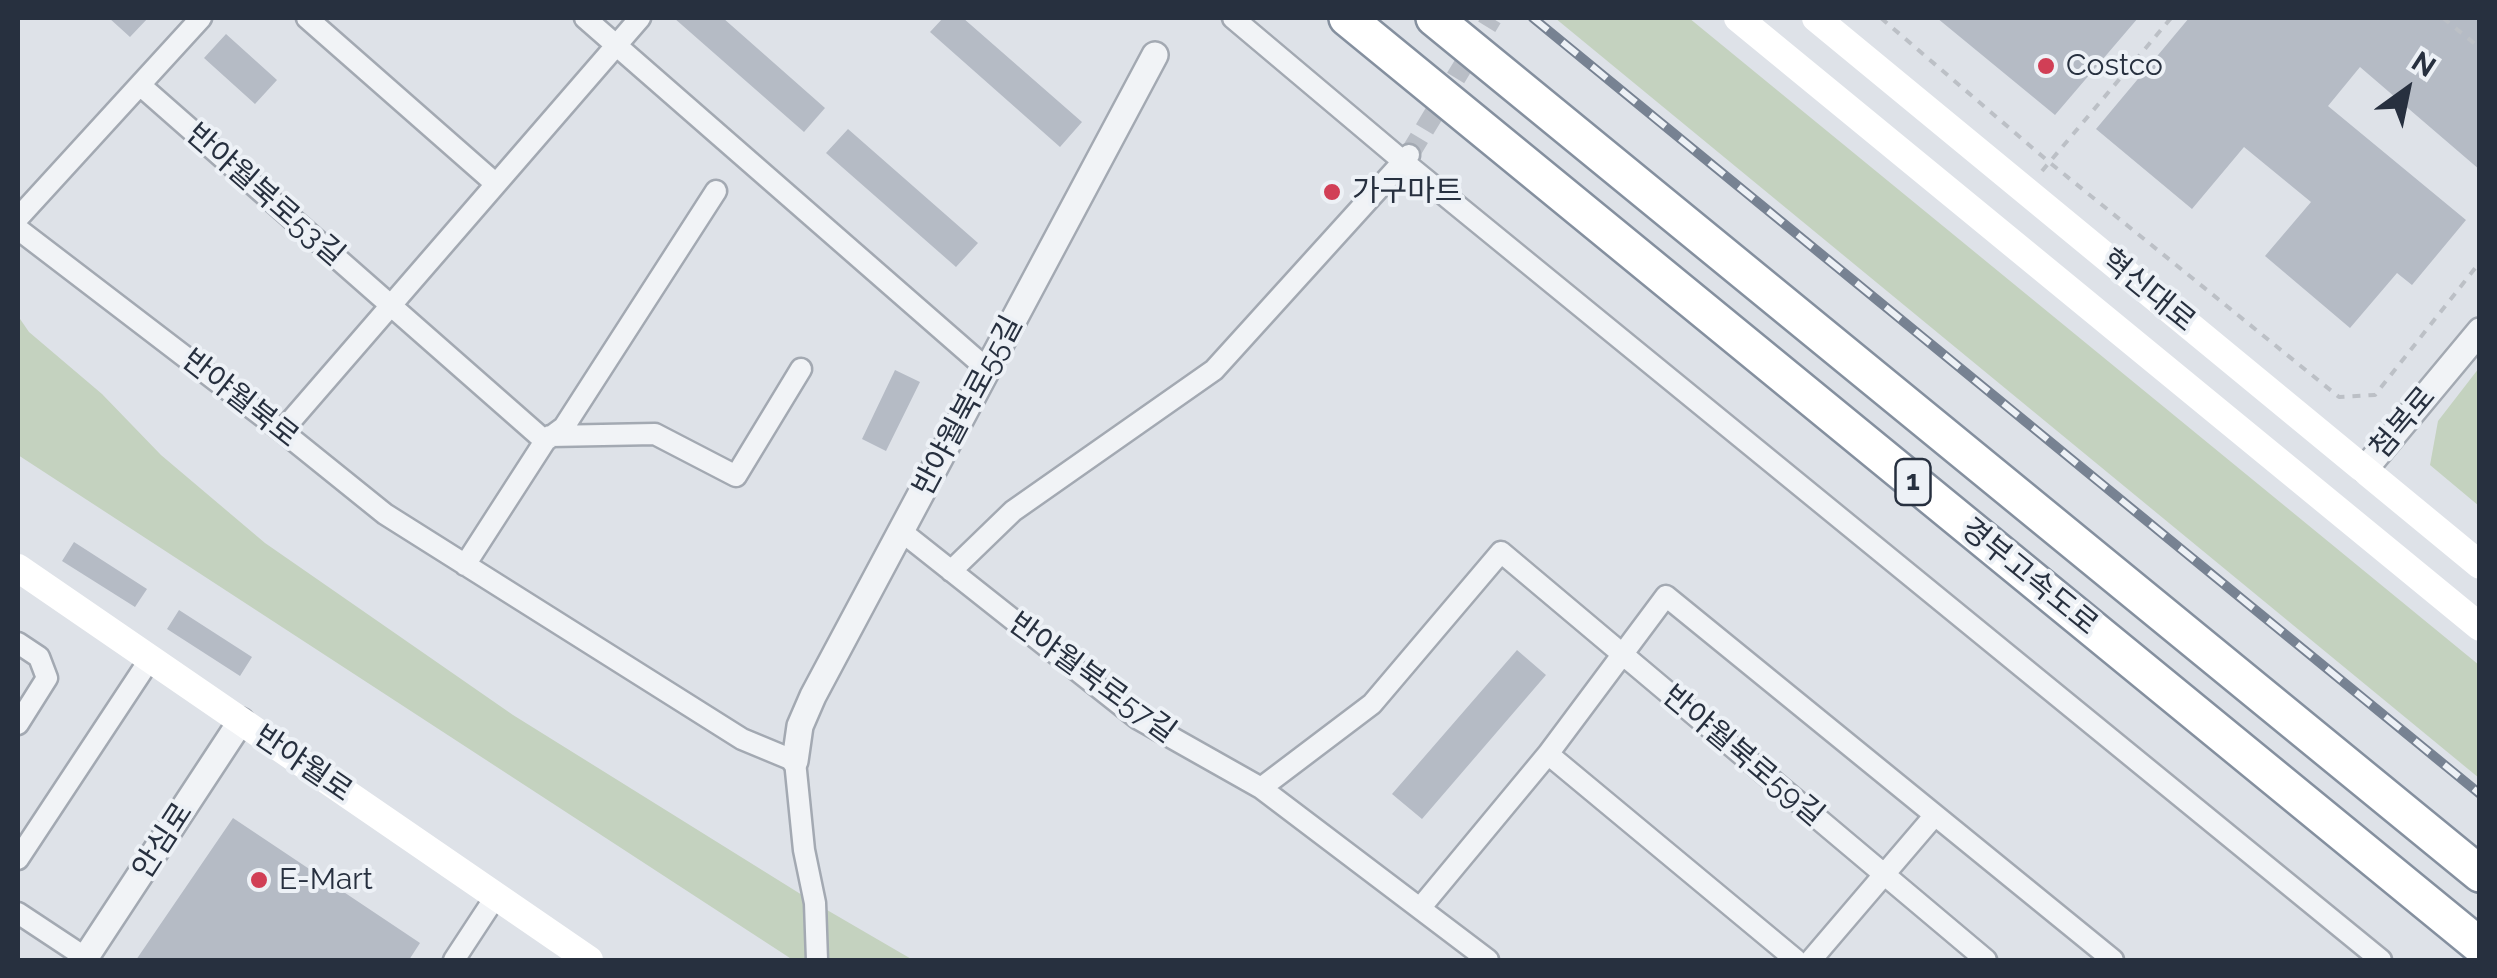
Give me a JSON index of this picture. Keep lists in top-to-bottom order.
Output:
{
  "streets": {
    "highway": ["1", "경부고속도로"],
    "main road": ["혁신대로", "반야월로"],
    "street": [
      "반야월북로53길",
      "반야월북로",
      "반야월북로55길",
      "첨복로",
      "반야월북로57길",
      "반야월북로59길",
      "안심로"
    ]
  },
  "crossings": [
    ["혁신대로", "첨복로"],
    ["반야월북로", "반야월북로55길"],
    ["반야월북로55길", "반야월북로57길"],
    ["반야월북로57길", "반야월북로59길"],
    ["반야월로", "안심로"]
  ],
  "places": ["Costco", "가구마트", "E-Mart"],
  "north": "top right"
}
